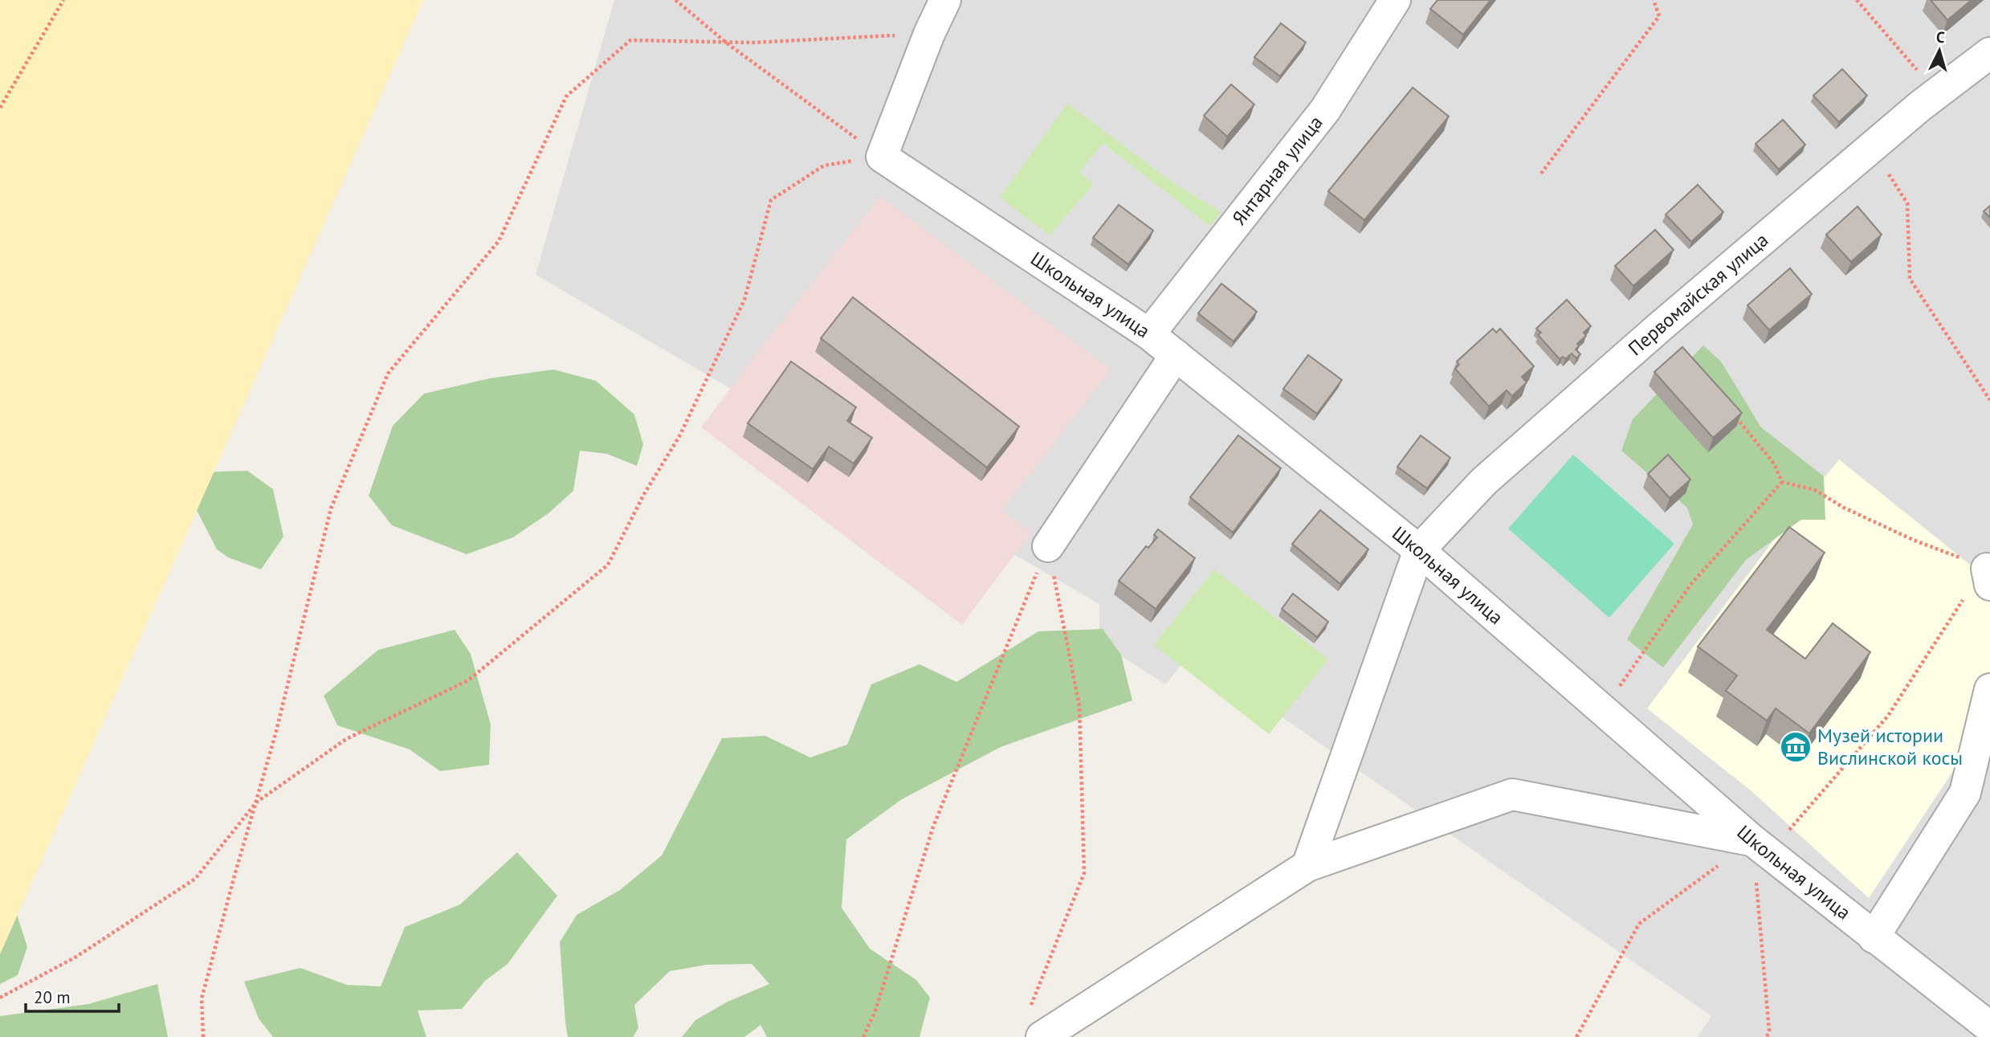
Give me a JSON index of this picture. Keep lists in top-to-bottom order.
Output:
{
  "streets": {
    "street": ["Янтарная улица", "Школьная улица", "Первомайская улица"]
  },
  "crossings": [
    ["Янтарная улица", "Школьная улица"],
    ["Школьная улица", "Первомайская улица"]
  ],
  "places": {
    "museum": ["Музей истории Вислинской косы"]
  },
  "scale_bar": "20 m",
  "north": "top"
}
